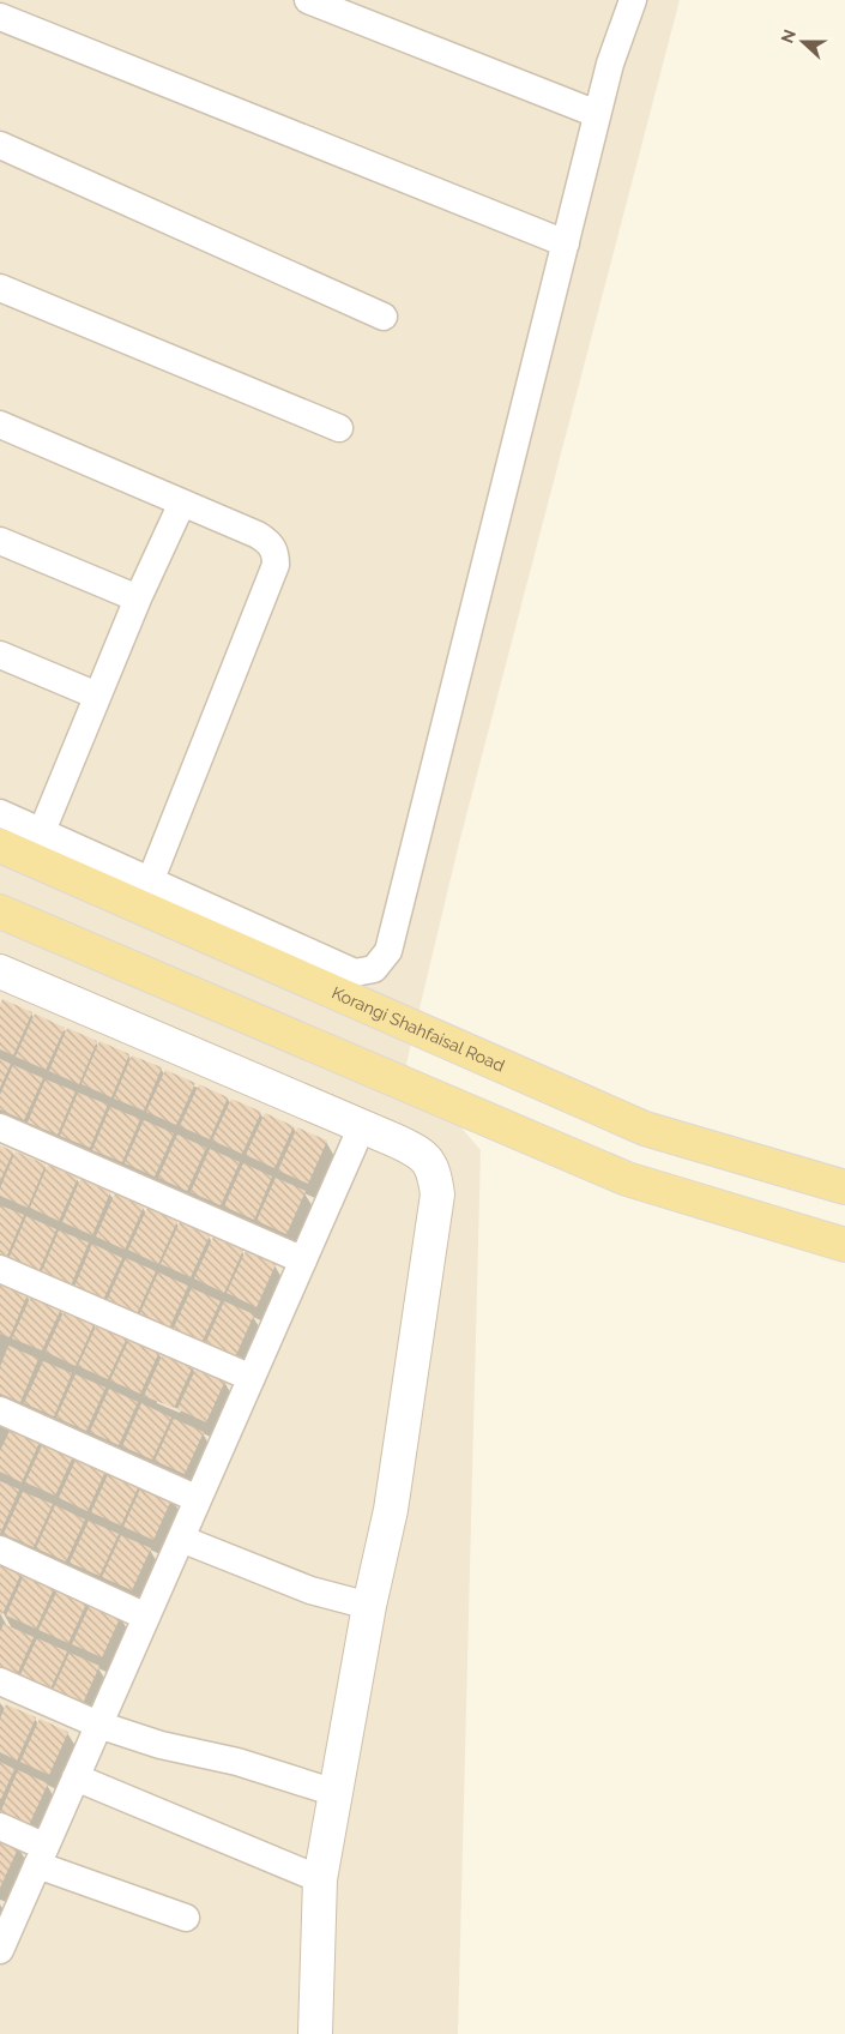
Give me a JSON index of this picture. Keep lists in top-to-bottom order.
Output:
{
  "streets": {
    "main road": ["Korangi Shahfaisal Road"]
  },
  "north": "left"
}
